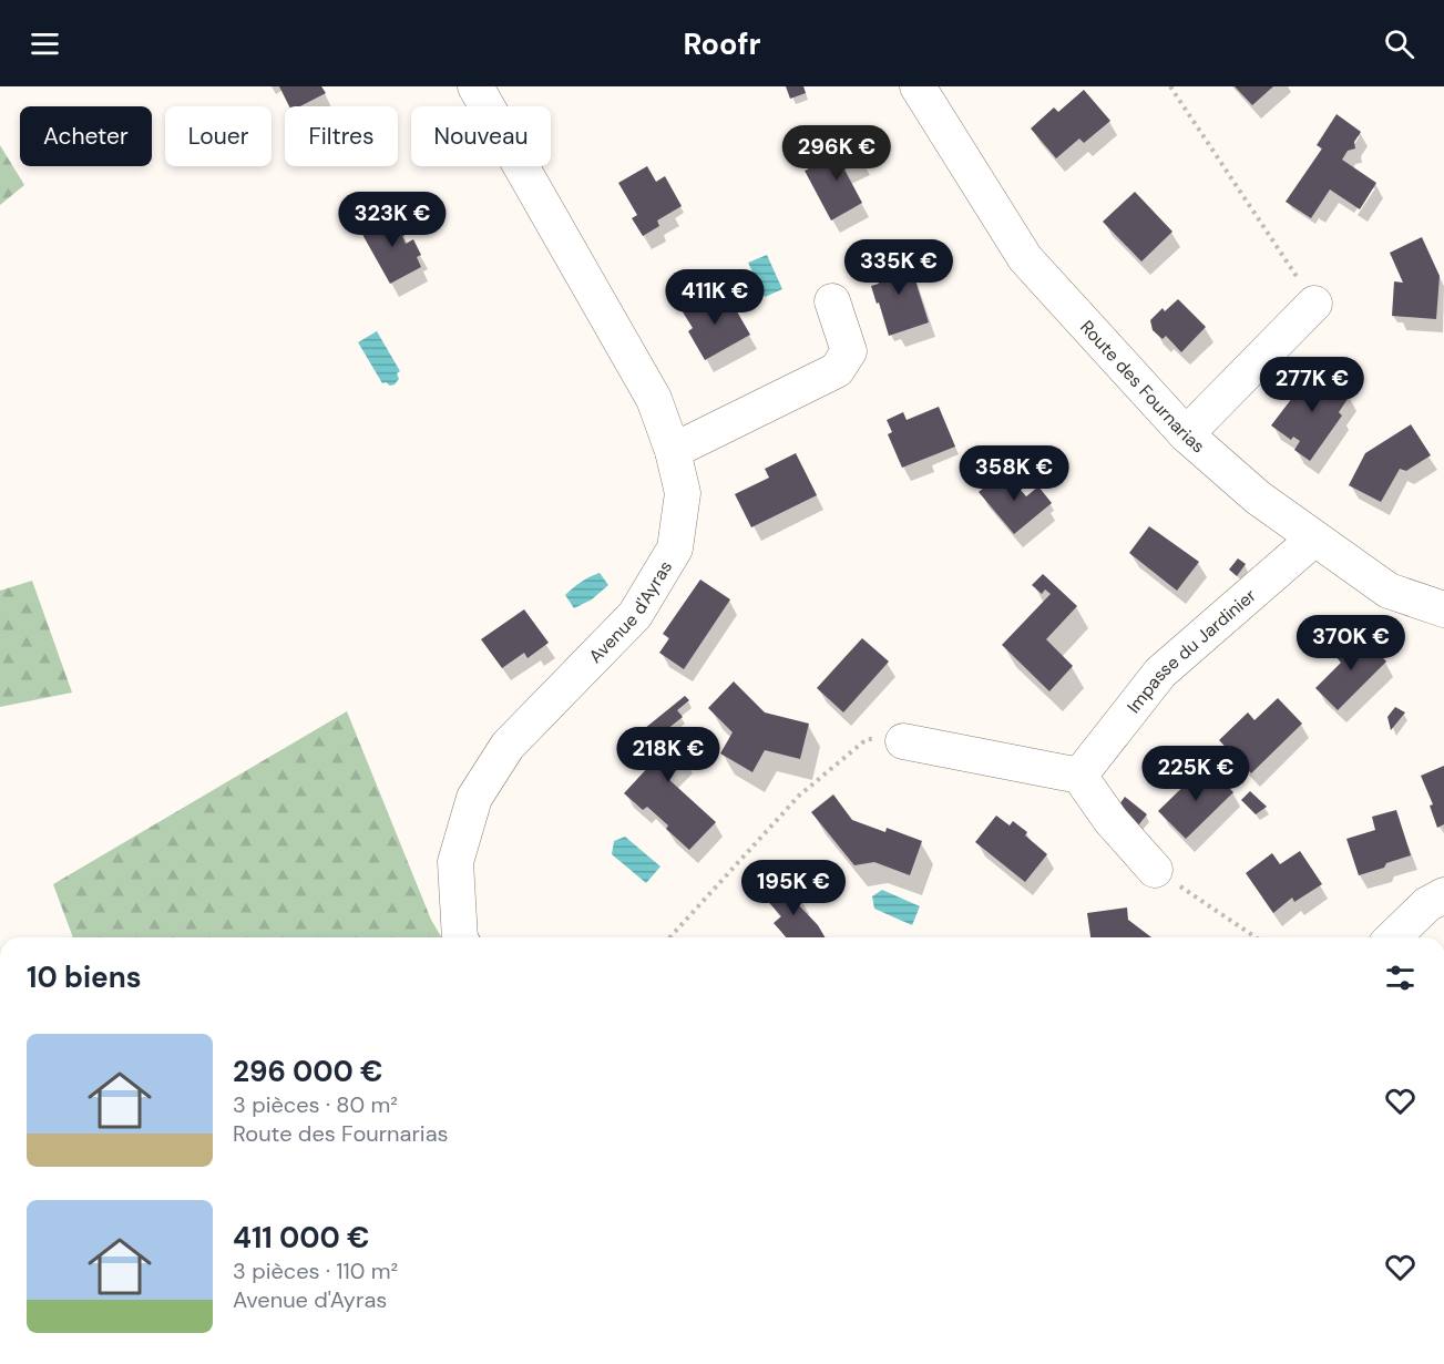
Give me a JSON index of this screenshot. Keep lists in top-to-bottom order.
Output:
{
  "streets": {
    "street": ["Route des Fournarias", "Avenue d'Ayras", "Impasse du Jardinier"]
  },
  "crossings": [
    ["Route des Fournarias", "Impasse du Jardinier"]
  ],
  "page": {
    "header": "Roofr",
    "chip": [
      "Acheter",
      "Louer",
      "Filtres",
      "Nouveau"
    ],
    "price": [
      "296K €",
      "323K €",
      "335K €",
      "411K €",
      "277K €",
      "358K €",
      "370K €",
      "218K €",
      "225K €",
      "195K €"
    ],
    "heading": "10 biens",
    "list": [
      {
        "name": "296 000 €",
        "note": "3 pièces · 80 m² · Route des Fournarias"
      },
      {
        "name": "411 000 €",
        "note": "3 pièces · 110 m² · Avenue d'Ayras"
      }
    ]
  }
}
